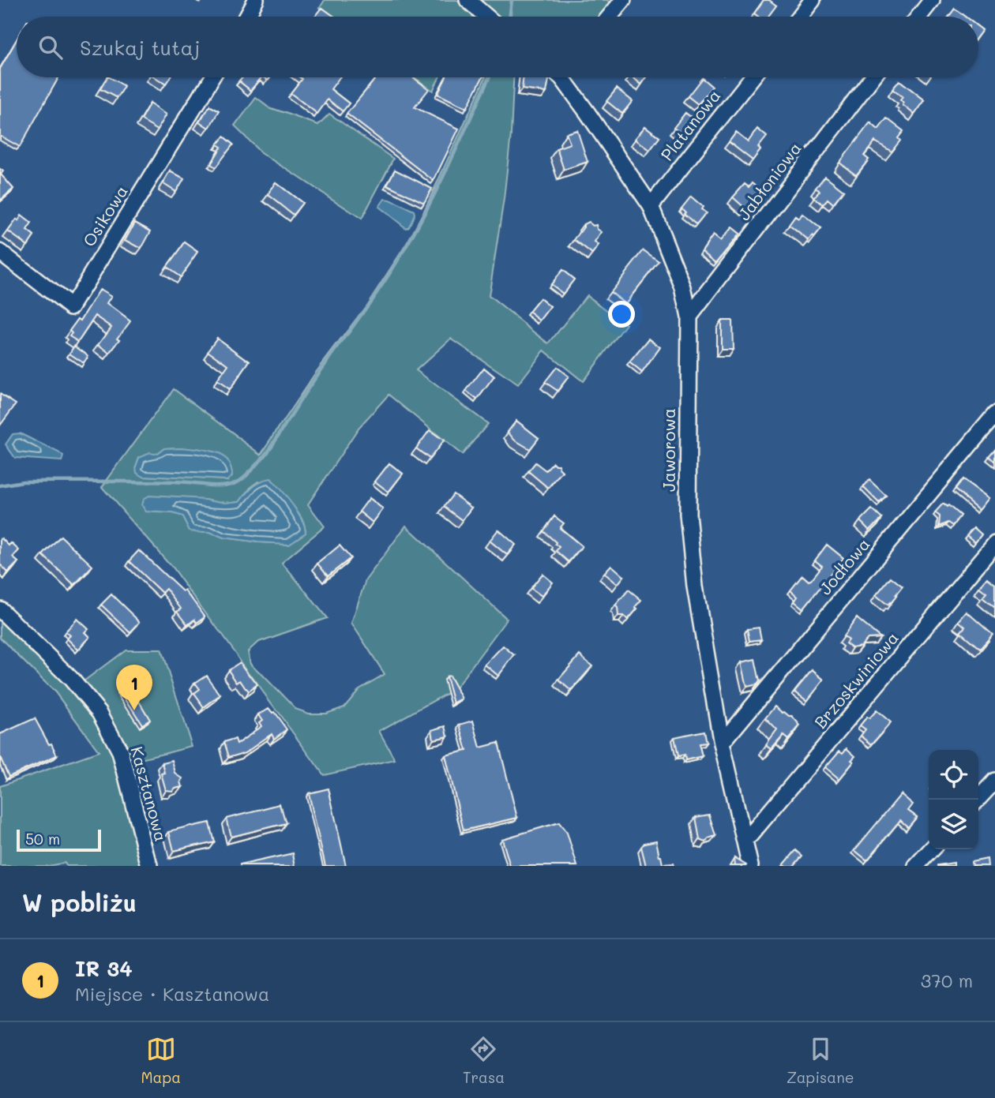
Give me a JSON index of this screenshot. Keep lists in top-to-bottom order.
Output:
{
  "streets": {
    "street": [
      "Platanowa",
      "Jabłoniowa",
      "Osikowa",
      "Jaworowa",
      "Jodłowa",
      "Brzoskwiniowa",
      "Kasztanowa"
    ]
  },
  "crossings": [
    ["Platanowa", "Jaworowa"],
    ["Jabłoniowa", "Jaworowa"],
    ["Jaworowa", "Jodłowa"],
    ["Jaworowa", "Brzoskwiniowa"]
  ],
  "scale_bar": "50 m",
  "page": {
    "search": "Szukaj tutaj",
    "pins": "1",
    "scale": "50 m",
    "heading": "W pobliżu",
    "list": [
      {
        "mark": "1",
        "name": "IR 34",
        "note": "Miejsce · Kasztanowa",
        "value": "370 m"
      }
    ],
    "nav": ["Mapa", "Trasa", "Zapisane"]
  }
}
